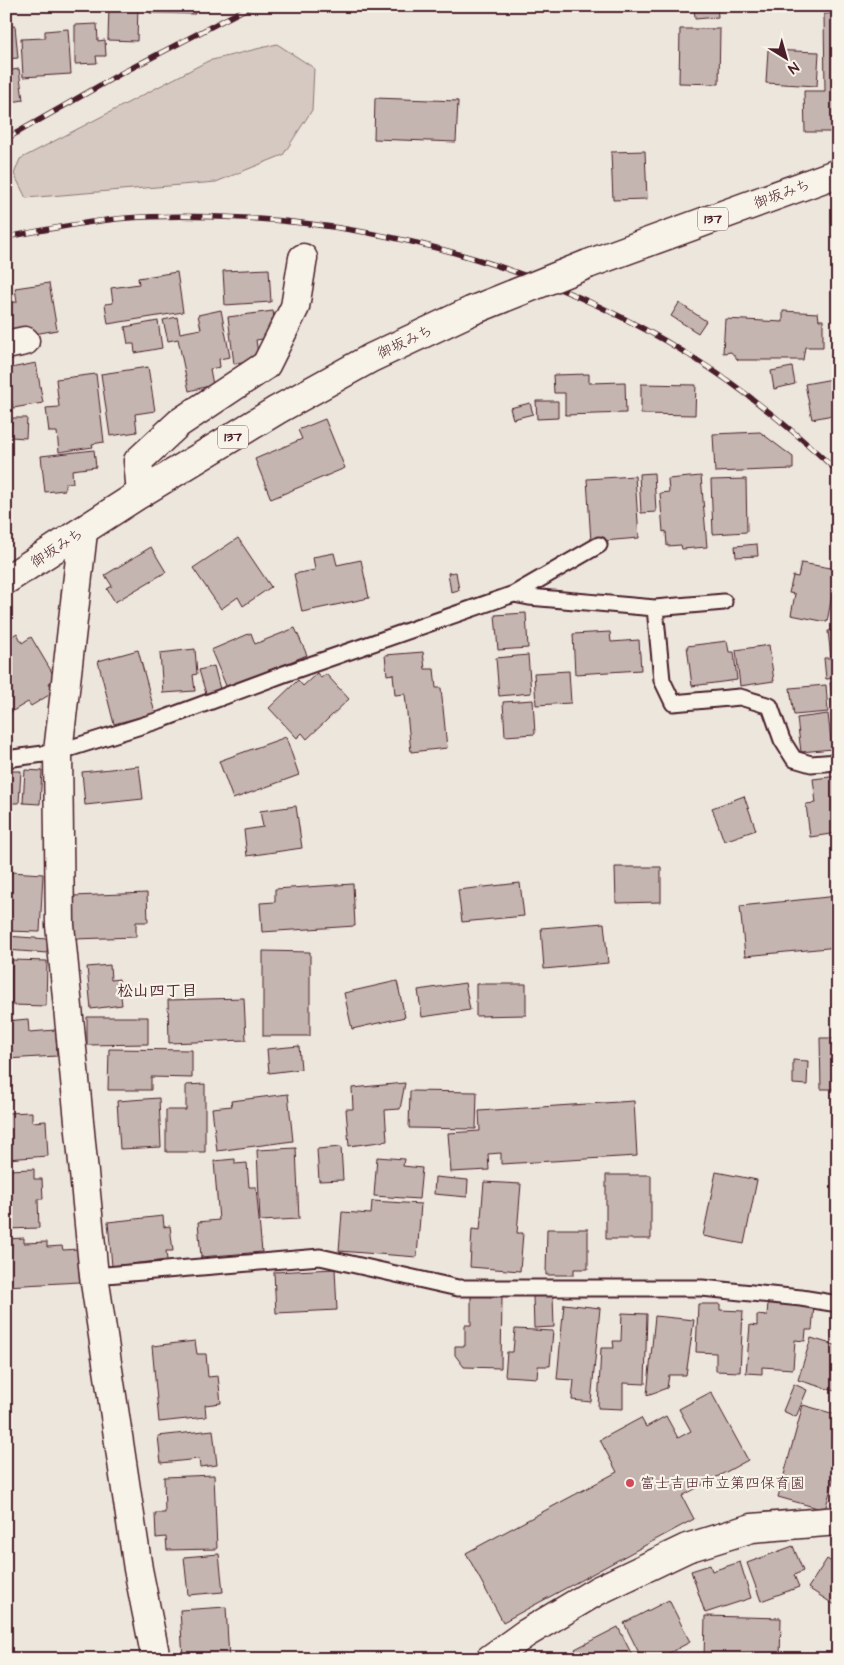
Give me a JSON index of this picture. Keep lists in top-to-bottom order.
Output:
{
  "streets": {
    "main road": ["御坂みち", "137"]
  },
  "districts": ["松山四丁目"],
  "places": ["富士吉田市立第四保育園"],
  "north": "bottom right"
}
